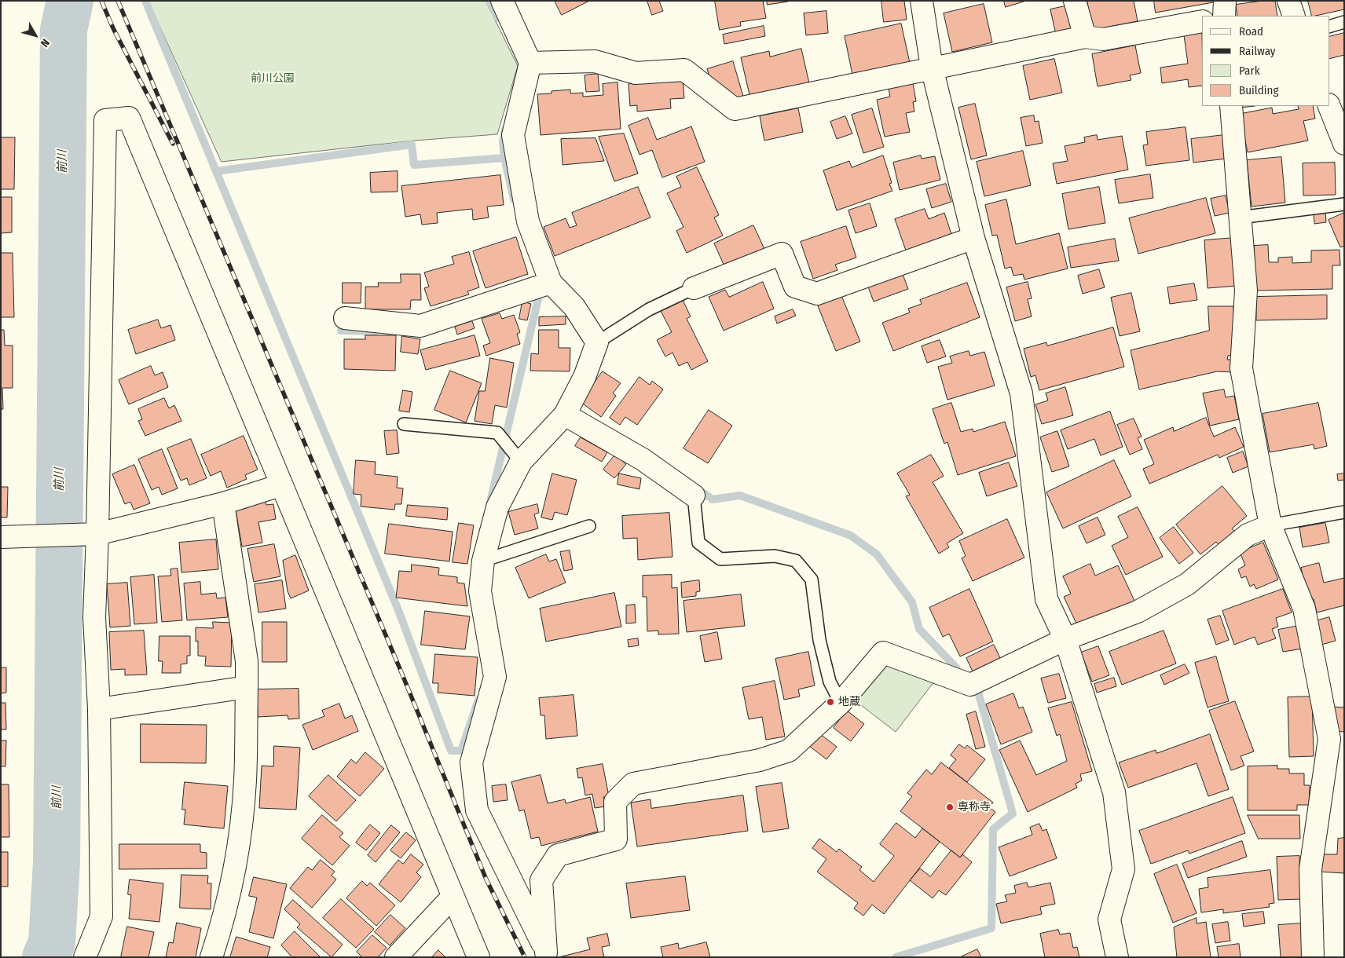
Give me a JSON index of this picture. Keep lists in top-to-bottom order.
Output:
{
  "water": ["前川"],
  "parks": ["前川公園"],
  "places": ["地蔵", "専称寺"],
  "legend": [
    "Road",
    "Railway",
    "Park",
    "Building"
  ],
  "north": "bottom right"
}
